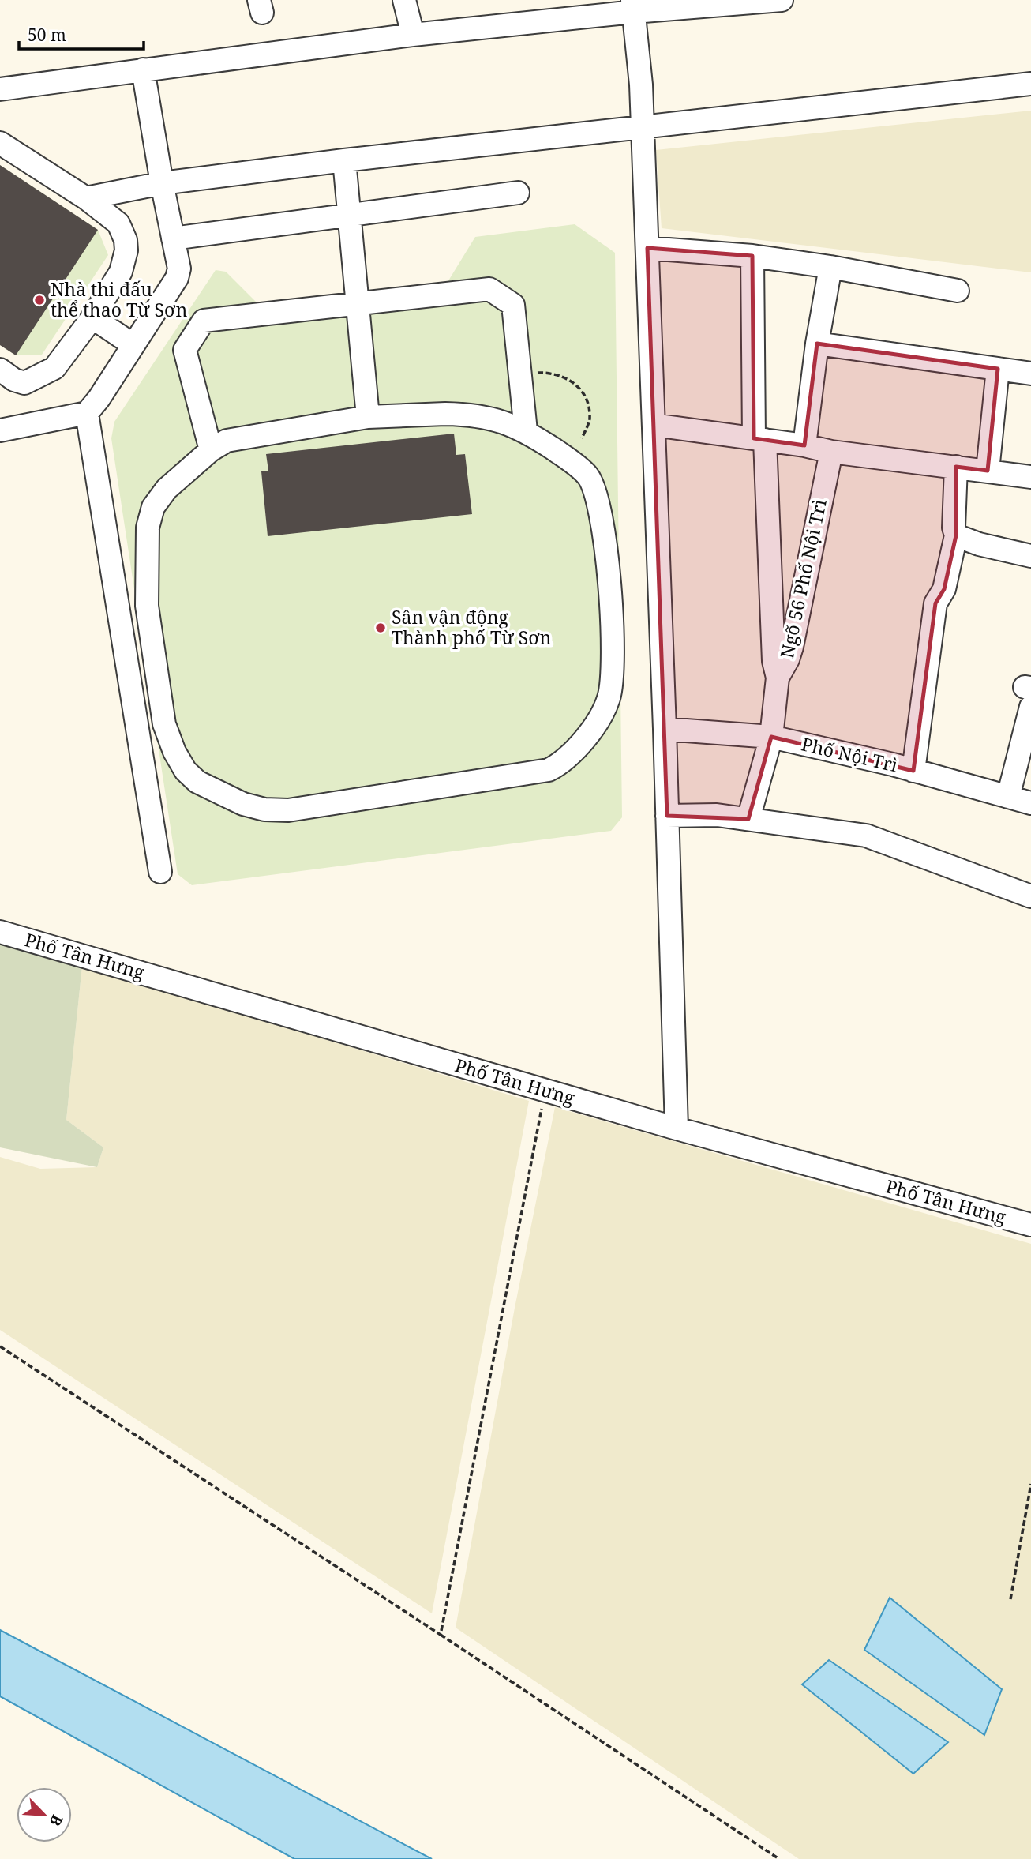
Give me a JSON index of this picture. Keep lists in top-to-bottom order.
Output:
{
  "streets": {
    "street": ["Ngõ 56 Phố Nội Trì", "Phố Nội Trì", "Phố Tân Hưng"]
  },
  "crossings": [
    ["Ngõ 56 Phố Nội Trì", "Phố Nội Trì"]
  ],
  "places": ["Nhà thi đấu thể thao Từ Sơn", "Sân vận động Thành phố Từ Sơn"],
  "scale_bar": "50 m",
  "north": "bottom right"
}
